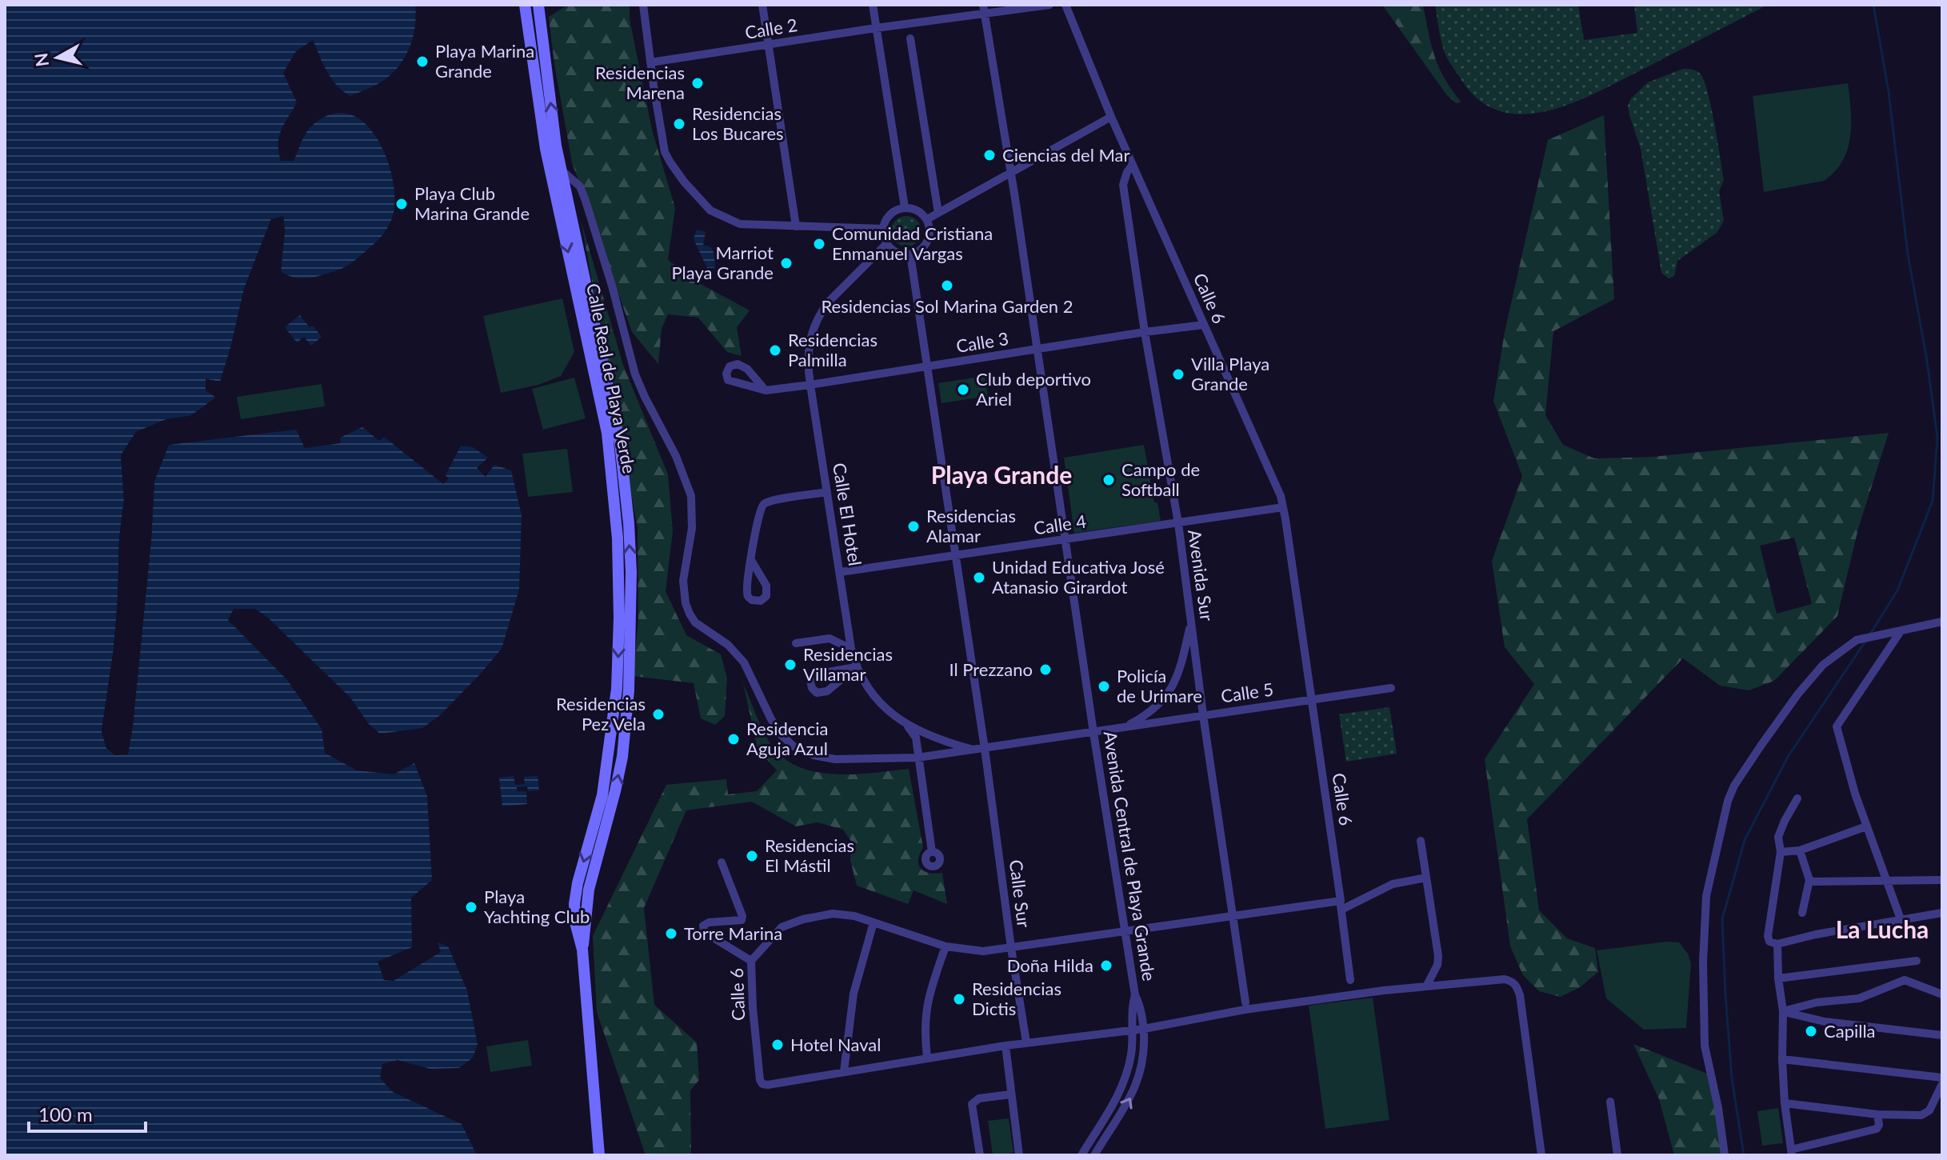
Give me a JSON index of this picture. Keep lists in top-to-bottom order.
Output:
{
  "streets": {
    "street": [
      "Calle 2",
      "Calle 6",
      "Calle 3",
      "Calle Real de Playa Verde",
      "Calle El Hotel",
      "Calle 4",
      "Avenida Sur",
      "Calle 5",
      "Avenida Central de Playa Grande",
      "Calle Sur"
    ]
  },
  "crossings": [
    ["Calle 2", "Avenida Central de Playa Grande"],
    ["Calle 6", "Calle 3"],
    ["Calle 6", "Calle 4"],
    ["Calle 6", "Avenida Sur"],
    ["Calle 6", "Calle 5"],
    ["Calle 6", "Avenida Central de Playa Grande"],
    ["Calle 6", "Calle Sur"],
    ["Calle 3", "Calle El Hotel"],
    ["Calle 3", "Avenida Sur"],
    ["Calle 3", "Avenida Central de Playa Grande"],
    ["Calle 3", "Calle Sur"],
    ["Calle Real de Playa Verde", "Calle 5"],
    ["Calle El Hotel", "Calle 4"],
    ["Calle El Hotel", "Calle 5"],
    ["Calle El Hotel", "Calle Sur"],
    ["Calle 4", "Avenida Sur"],
    ["Calle 4", "Avenida Central de Playa Grande"],
    ["Calle 4", "Calle Sur"],
    ["Avenida Sur", "Calle 5"],
    ["Calle 5", "Avenida Central de Playa Grande"],
    ["Calle 5", "Calle Sur"]
  ],
  "districts": ["Playa Grande", "La Lucha"],
  "places": [
    "Playa Marina Grande",
    "Residencias Marena",
    "Residencias Los Bucares",
    "Ciencias del Mar",
    "Playa Club Marina Grande",
    "Comunidad Cristiana Enmanuel Vargas",
    "Marriot Playa Grande",
    "Residencias Sol Marina Garden 2",
    "Residencias Palmilla",
    "Villa Playa Grande",
    "Club deportivo Ariel",
    "Campo de Softball",
    "Residencias Alamar",
    "Unidad Educativa José Atanasio Girardot",
    "Residencias Villamar",
    "Il Prezzano",
    "Policía de Urimare",
    "Residencias Pez Vela",
    "Residencia Aguja Azul",
    "Residencias El Mástil",
    "Playa Yachting Club",
    "Torre Marina",
    "Doña Hilda",
    "Residencias Dictis",
    "Capilla",
    "Hotel Naval"
  ],
  "scale_bar": "100 m",
  "north": "left"
}
